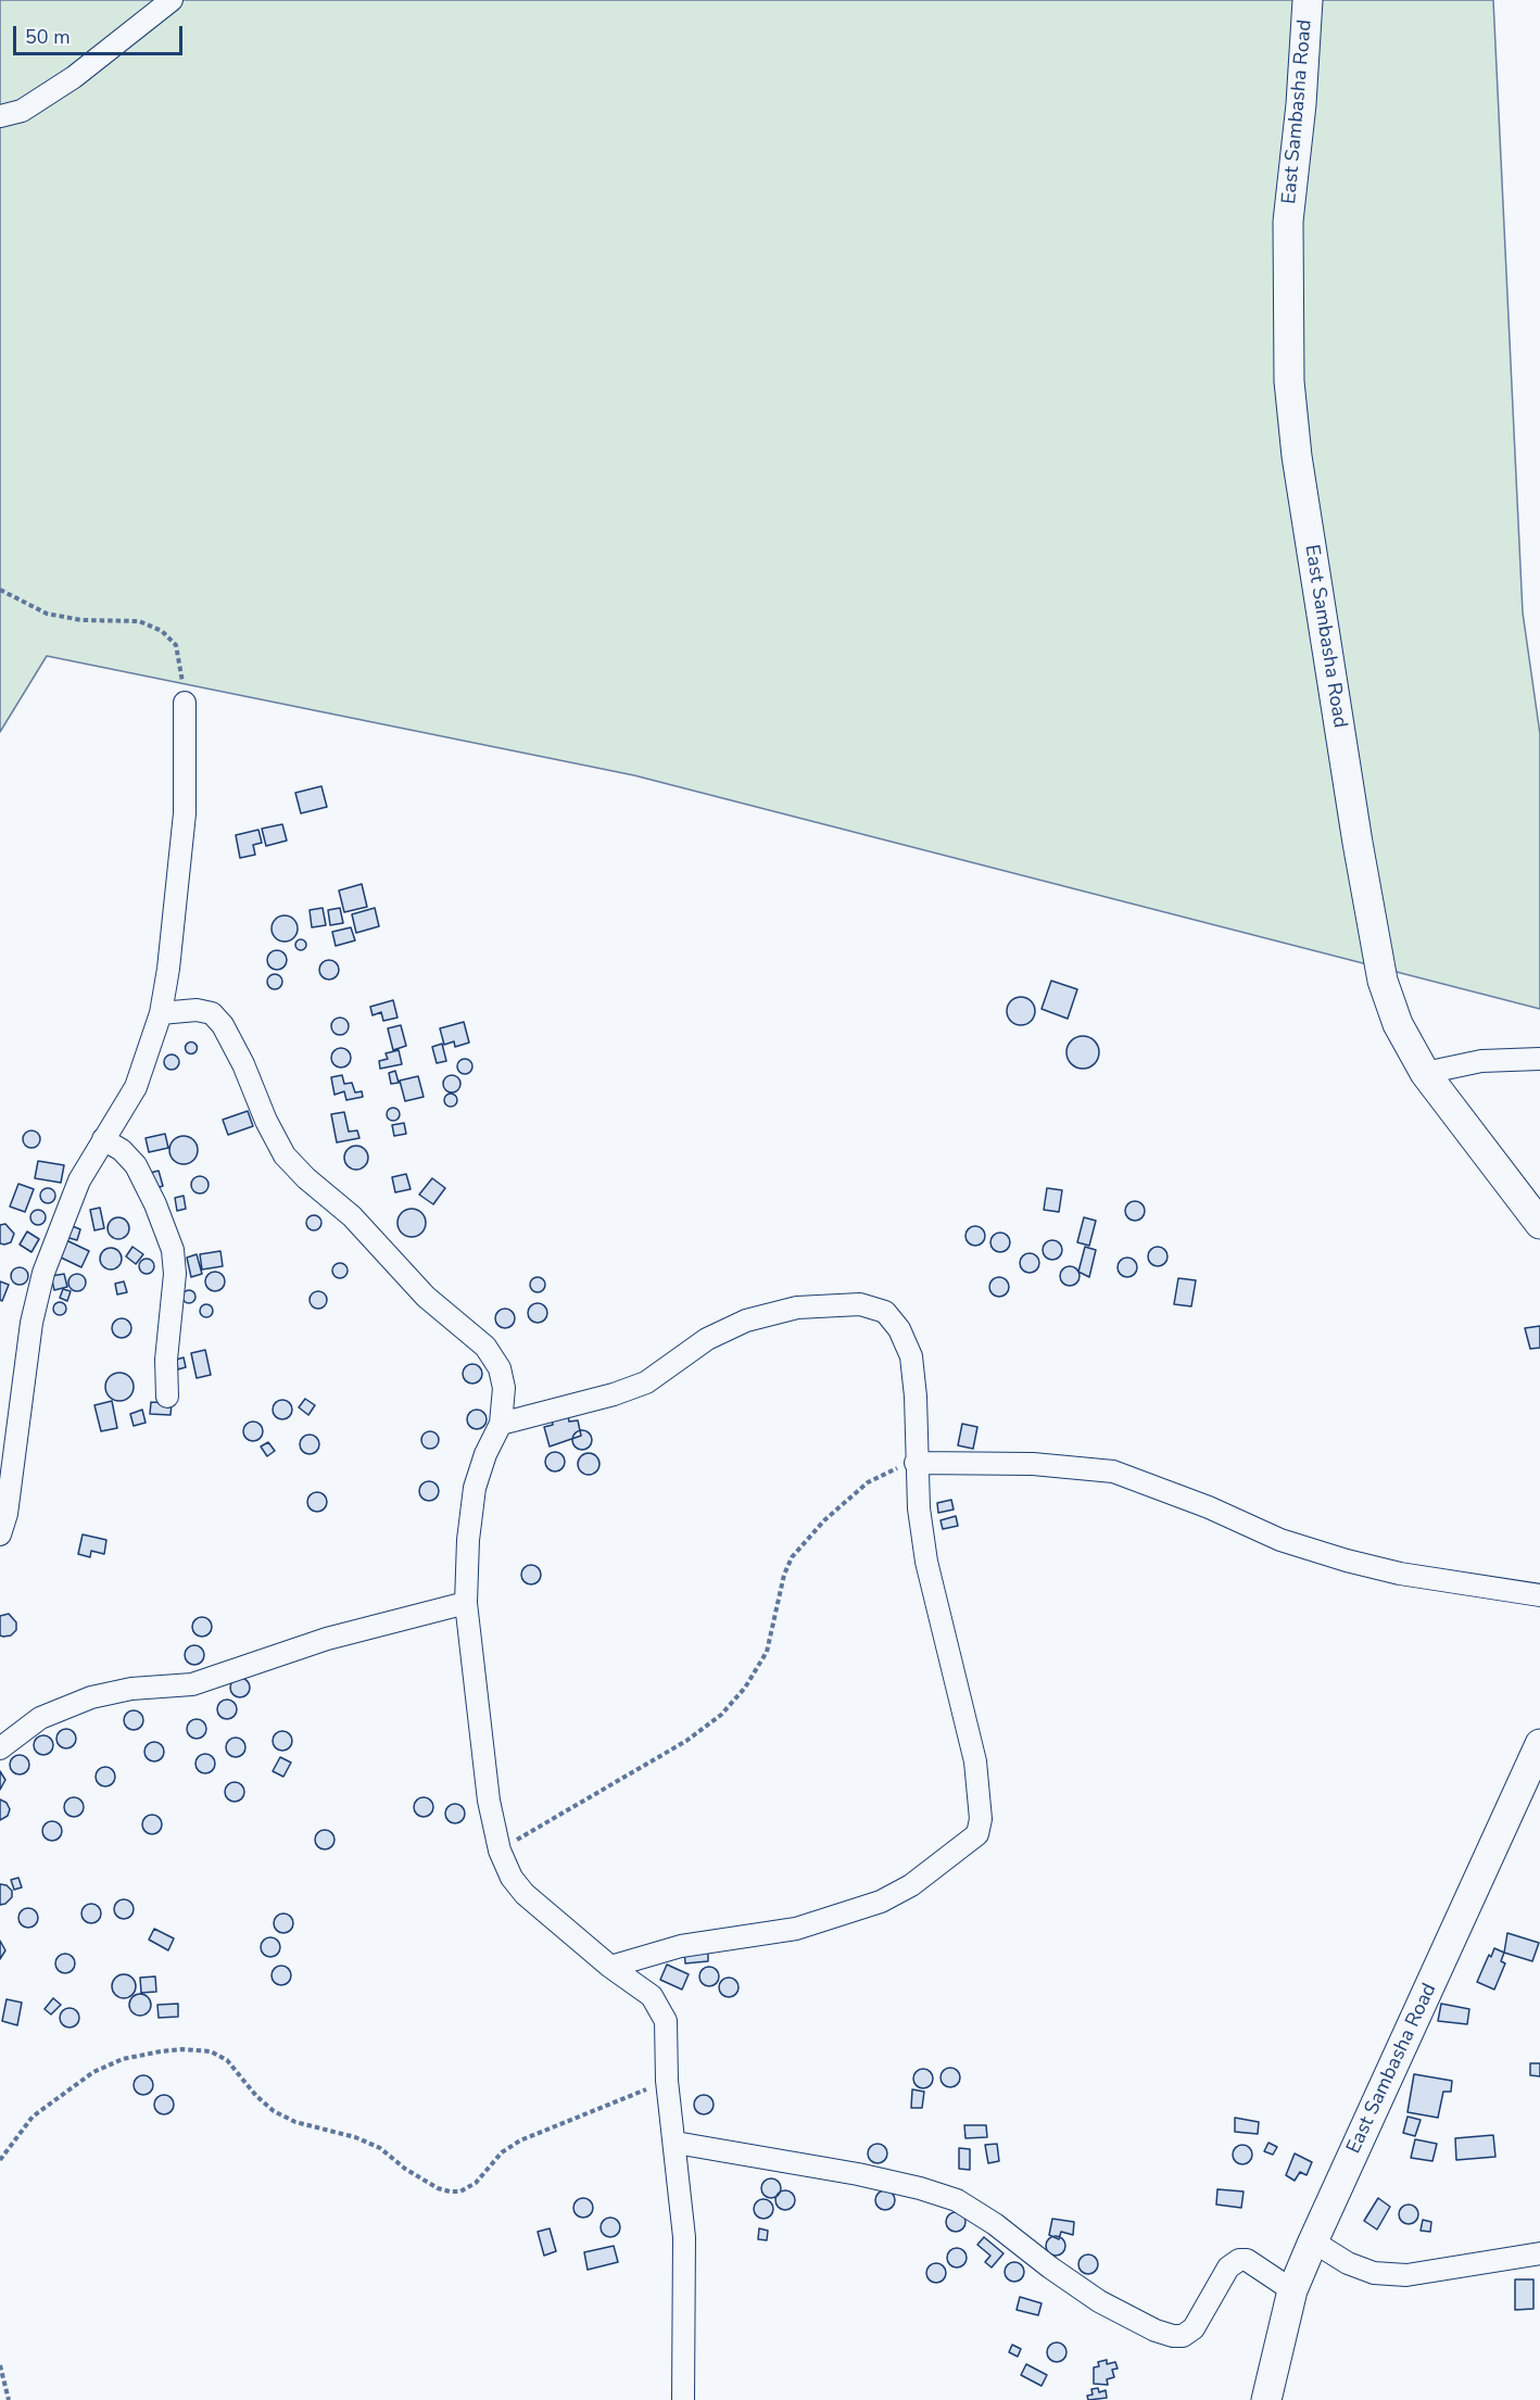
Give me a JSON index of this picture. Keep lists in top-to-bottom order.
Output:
{
  "streets": {
    "street": ["East Sambasha Road"]
  },
  "scale_bar": "50 m"
}
